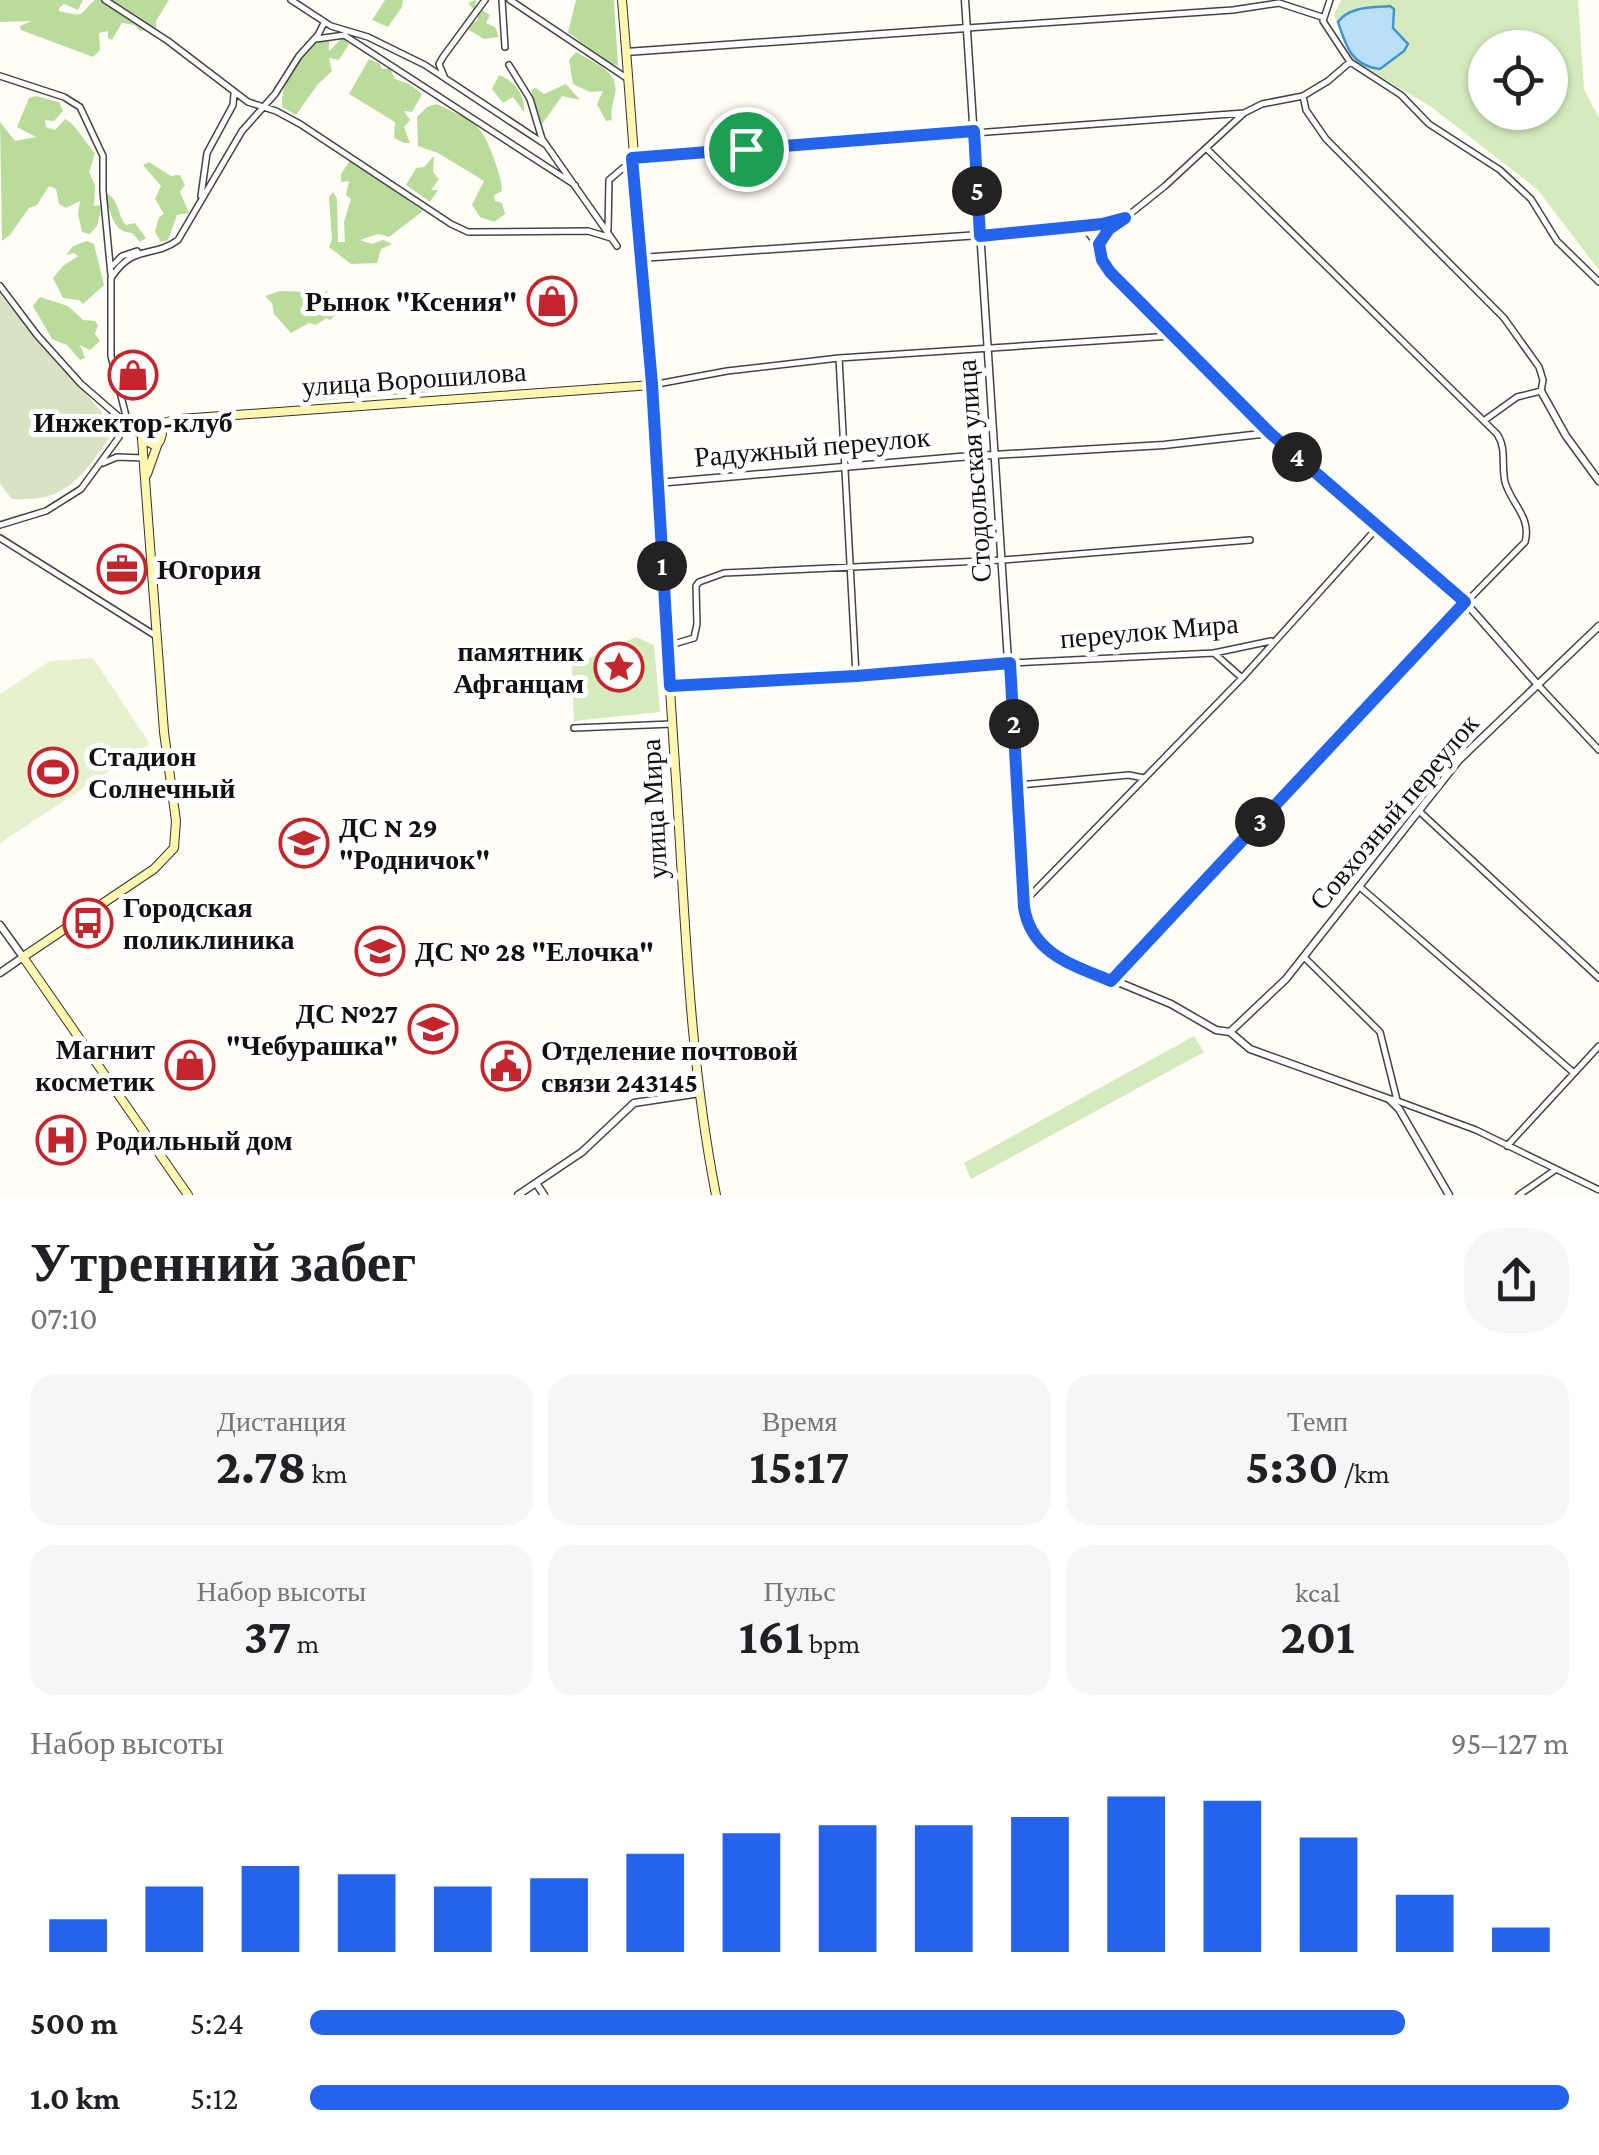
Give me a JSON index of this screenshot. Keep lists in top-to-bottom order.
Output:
{
  "streets": {
    "main road": ["улица Ворошилова", "улица Мира"],
    "street": [
      "Радужный переулок",
      "Стодольская улица",
      "переулок Мира",
      "Совхозный переулок"
    ]
  },
  "crossings": [
    ["улица Ворошилова", "улица Мира"],
    ["Радужный переулок", "Стодольская улица"],
    ["Радужный переулок", "улица Мира"],
    ["Стодольская улица", "переулок Мира"],
    ["переулок Мира", "улица Мира"]
  ],
  "places": {
    "shop": ["Рынок \"Ксения\"", "Инжектор-клуб", "Магнит косметик"],
    "office": ["Югория"],
    "place": ["памятник Афганцам"],
    "sports": ["Стадион Солнечный"],
    "school or university": ["ДС N 29 \"Родничок\"", "ДС № 28 \"Елочка\"", "ДС №27 \"Чебурашка\""],
    "bus stop": ["Городская поликлиника"],
    "public building": ["Отделение почтовой связи 243145"],
    "hospital": ["Родильный дом"]
  },
  "page": {
    "pins": [
      "5",
      "4",
      "1",
      "2",
      "3"
    ],
    "heading": ["Утренний забег", "07:10"],
    "stats": [
      ["Дистанция", "2.78 km"],
      ["Время", "15:17"],
      ["Темп", "5:30 /km"],
      ["Набор высоты", "37 m"],
      ["Пульс", "161 bpm"],
      ["kcal", "201"]
    ],
    "chart": ["Набор высоты", "95–127 m"],
    "list": [
      {
        "name": "500 m",
        "note": "5:24"
      },
      {
        "name": "1.0 km",
        "note": "5:12"
      }
    ]
  }
}
